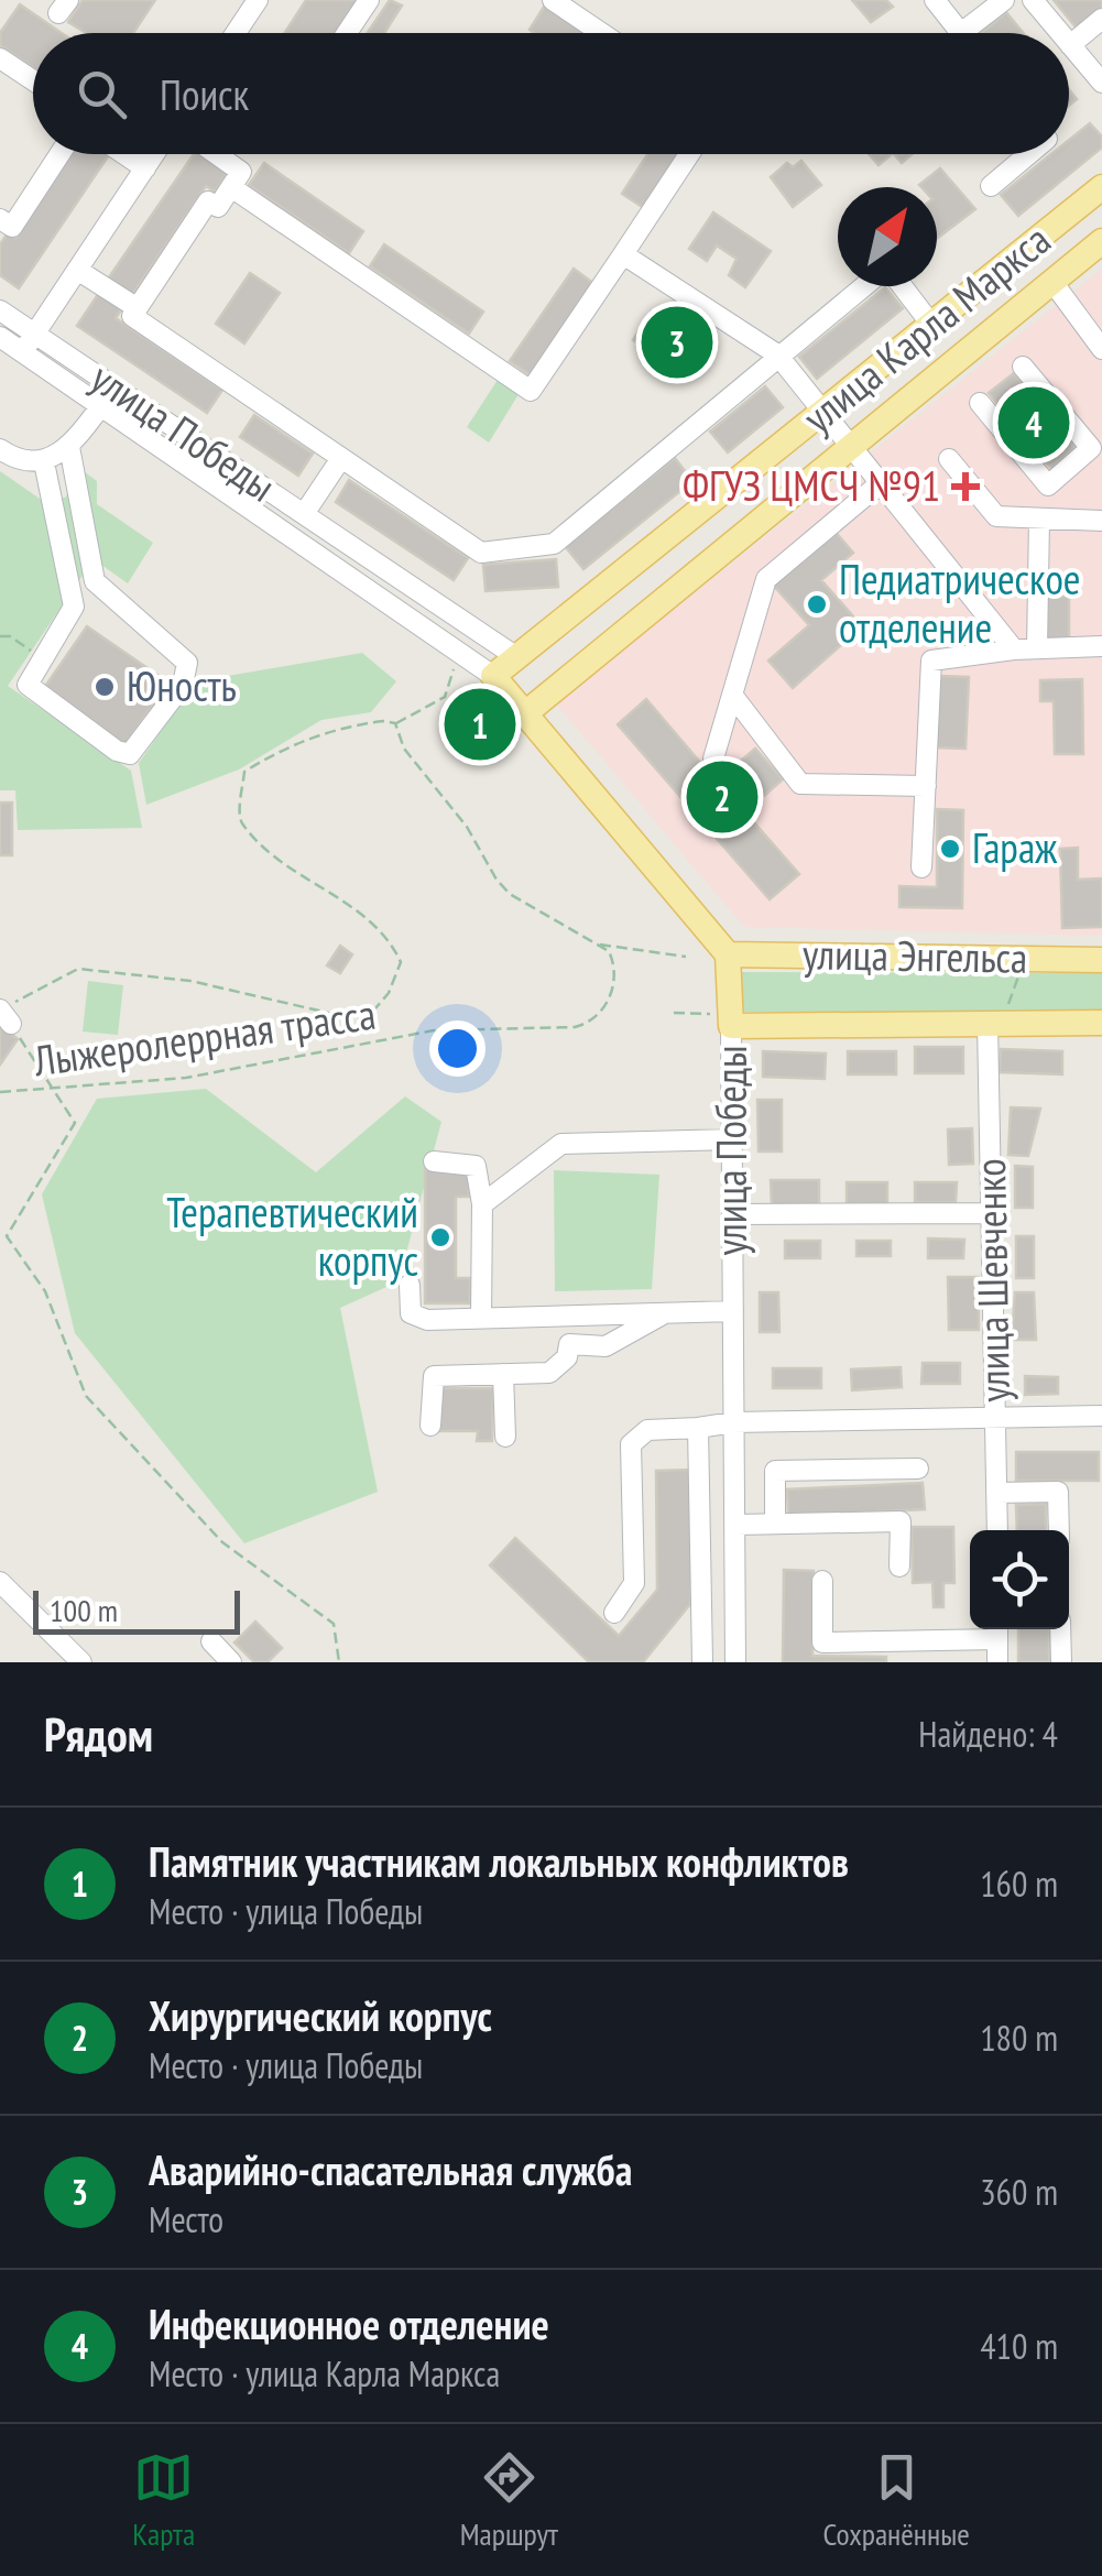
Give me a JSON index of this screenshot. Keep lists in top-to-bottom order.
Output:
{
  "streets": {
    "main road": ["улица Карла Маркса", "улица Победы", "улица Энгельса"],
    "street": ["улица Шевченко"],
    "path": ["Лыжеролеррная трасса"]
  },
  "crossings": [
    ["улица Карла Маркса", "улица Победы"],
    ["улица Победы", "улица Энгельса"],
    ["улица Энгельса", "улица Шевченко"]
  ],
  "places": {
    "health": ["ФГУЗ ЦМСЧ №91"],
    "other": [
      "Педиатрическое отделение",
      "Юность",
      "Гараж",
      "Терапевтический корпус"
    ]
  },
  "scale_bar": "100 m",
  "north": "top right",
  "page": {
    "search": "Поиск",
    "pins": [
      "3",
      "4",
      "1",
      "2"
    ],
    "scale": "100 m",
    "heading": ["Рядом", "Найдено: 4"],
    "list": [
      {
        "mark": "1",
        "name": "Памятник участникам локальных конфликтов",
        "note": "Место · улица Победы",
        "value": "160 m"
      },
      {
        "mark": "2",
        "name": "Хирургический корпус",
        "note": "Место · улица Победы",
        "value": "180 m"
      },
      {
        "mark": "3",
        "name": "Аварийно-спасательная служба",
        "note": "Место",
        "value": "360 m"
      },
      {
        "mark": "4",
        "name": "Инфекционное отделение",
        "note": "Место · улица Карла Маркса",
        "value": "410 m"
      }
    ],
    "nav": ["Карта", "Маршрут", "Сохранённые"]
  }
}
